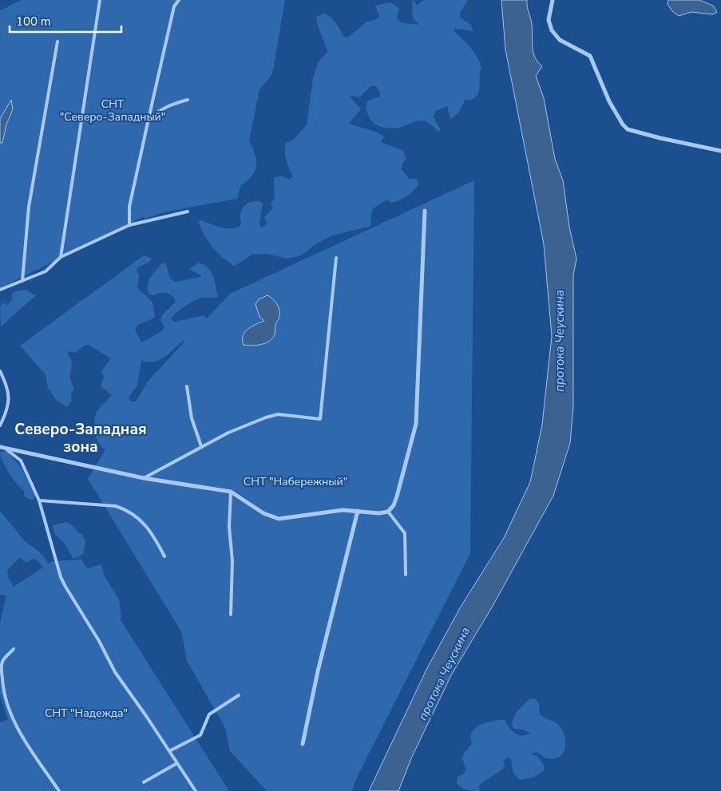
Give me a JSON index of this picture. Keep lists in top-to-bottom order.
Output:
{
  "districts": ["Северо-Западная зона"],
  "water": ["протока Чеускина"],
  "parks": ["СНТ \"Северо-Западный\"", "СНТ \"Набережный\"", "СНТ \"Надежда\""],
  "scale_bar": "100 m"
}
